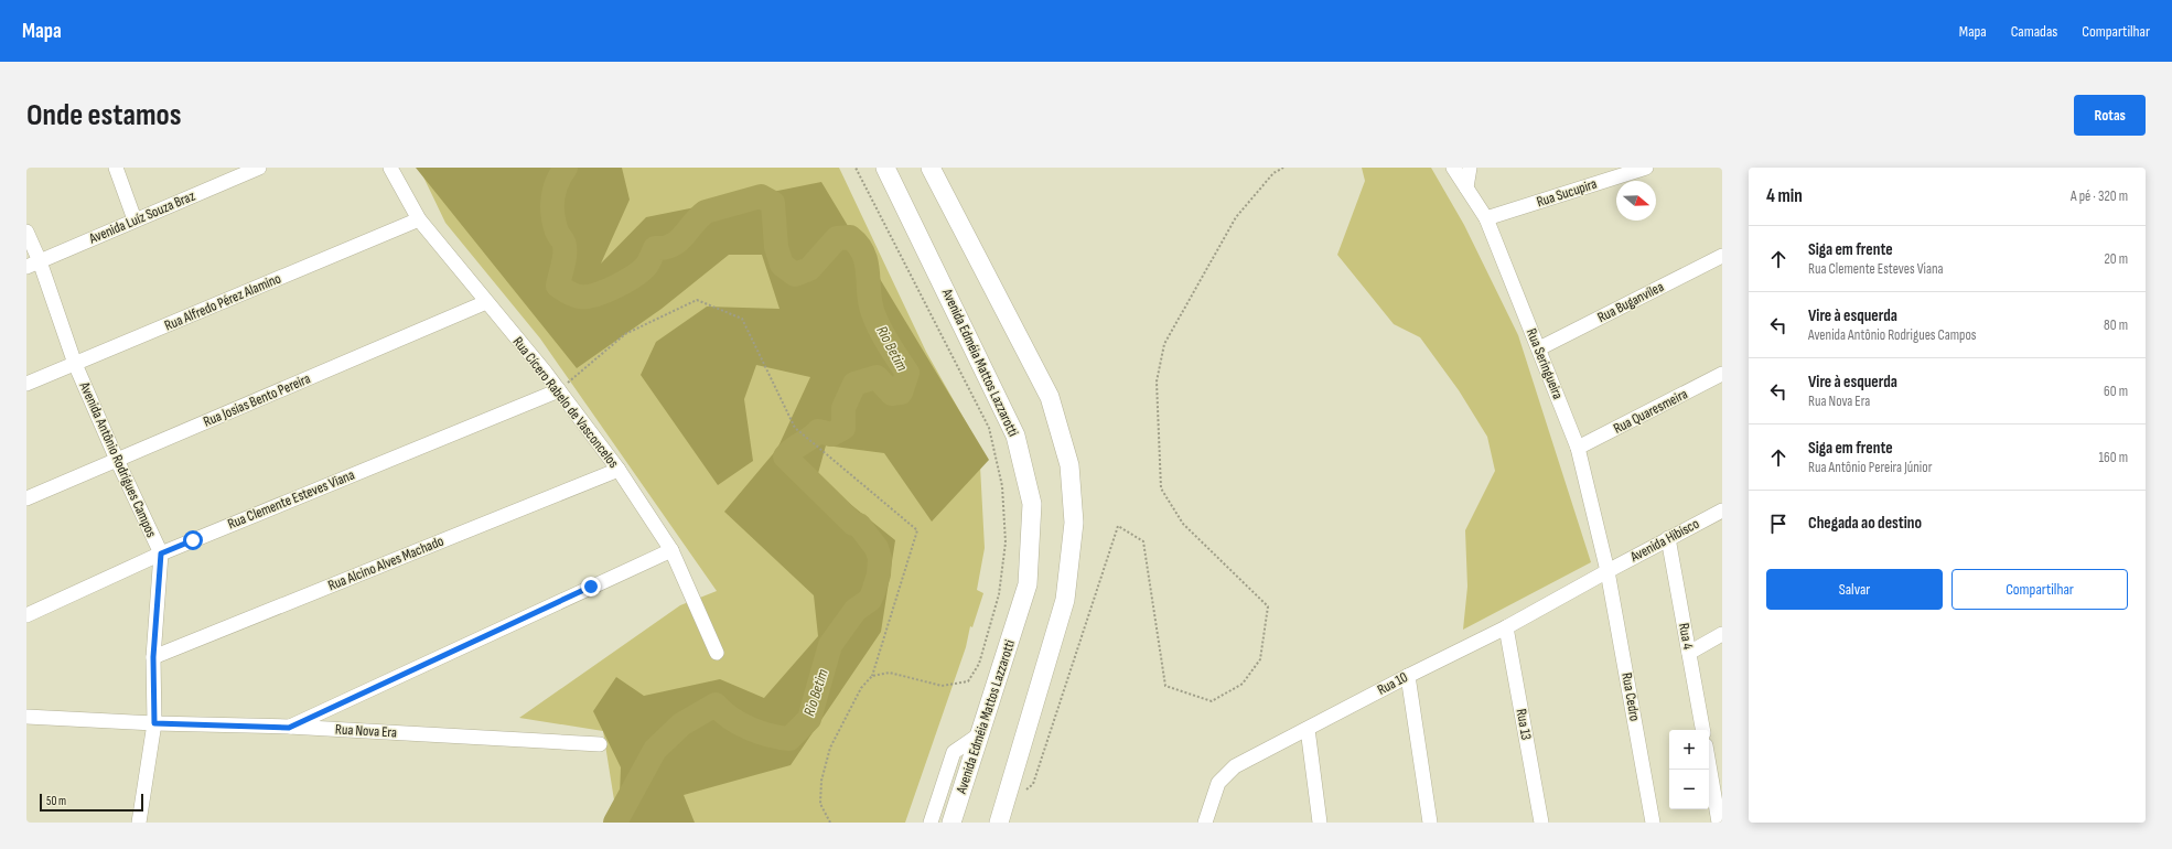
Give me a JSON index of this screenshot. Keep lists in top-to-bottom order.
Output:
{
  "streets": {
    "main road": ["Avenida Edméia Mattos Lazzarotti"],
    "street": [
      "Rua Sucupira",
      "Avenida Luíz Souza Braz",
      "Rua Alfredo Pérez Alamino",
      "Rua Buganvílea",
      "Rua Seringueira",
      "Rua Josias Bento Pereira",
      "Rua Cícero Rabelo de Vasconcelos",
      "Rua Quaresmeira",
      "Avenida Antônio Rodrigues Campos",
      "Rua Clemente Esteves Viana",
      "Avenida Hibisco",
      "Rua Alcino Alves Machado",
      "Rua 4",
      "Rua 10",
      "Rua Cedro",
      "Rua 13",
      "Rua Nova Era"
    ]
  },
  "crossings": [
    ["Rua Sucupira", "Rua Seringueira"],
    ["Avenida Luíz Souza Braz", "Avenida Antônio Rodrigues Campos"],
    ["Rua Alfredo Pérez Alamino", "Rua Cícero Rabelo de Vasconcelos"],
    ["Rua Alfredo Pérez Alamino", "Avenida Antônio Rodrigues Campos"],
    ["Rua Buganvílea", "Rua Seringueira"],
    ["Rua Seringueira", "Rua Quaresmeira"],
    ["Rua Seringueira", "Avenida Hibisco"],
    ["Rua Seringueira", "Rua 10"],
    ["Rua Seringueira", "Rua Cedro"],
    ["Rua Josias Bento Pereira", "Rua Cícero Rabelo de Vasconcelos"],
    ["Rua Josias Bento Pereira", "Avenida Antônio Rodrigues Campos"],
    ["Rua Cícero Rabelo de Vasconcelos", "Rua Clemente Esteves Viana"],
    ["Rua Cícero Rabelo de Vasconcelos", "Rua Alcino Alves Machado"],
    ["Avenida Antônio Rodrigues Campos", "Rua Clemente Esteves Viana"],
    ["Avenida Antônio Rodrigues Campos", "Rua Alcino Alves Machado"],
    ["Avenida Antônio Rodrigues Campos", "Rua Nova Era"],
    ["Avenida Hibisco", "Rua 4"],
    ["Avenida Hibisco", "Rua 10"],
    ["Avenida Hibisco", "Rua Cedro"],
    ["Rua 10", "Rua Cedro"],
    ["Rua 10", "Rua 13"]
  ],
  "water": ["Rio Betim"],
  "scale_bar": "50 m",
  "north": "right",
  "page": {
    "header": "Mapa",
    "nav": ["Mapa", "Camadas", "Compartilhar"],
    "buttons": [
      "Rotas",
      ["Salvar", "Compartilhar"]
    ],
    "title": "Onde estamos",
    "heading": ["4 min", "A pé · 320 m"],
    "list": [
      ["Siga em frente", "Rua Clemente Esteves Viana", "20 m"],
      ["Vire à esquerda", "Avenida Antônio Rodrigues Campos", "80 m"],
      ["Vire à esquerda", "Rua Nova Era", "60 m"],
      ["Siga em frente", "Rua Antônio Pereira Júnior", "160 m"],
      "Chegada ao destino"
    ],
    "map_buttons": ["+", "−"],
    "scale": "50 m"
  }
}
